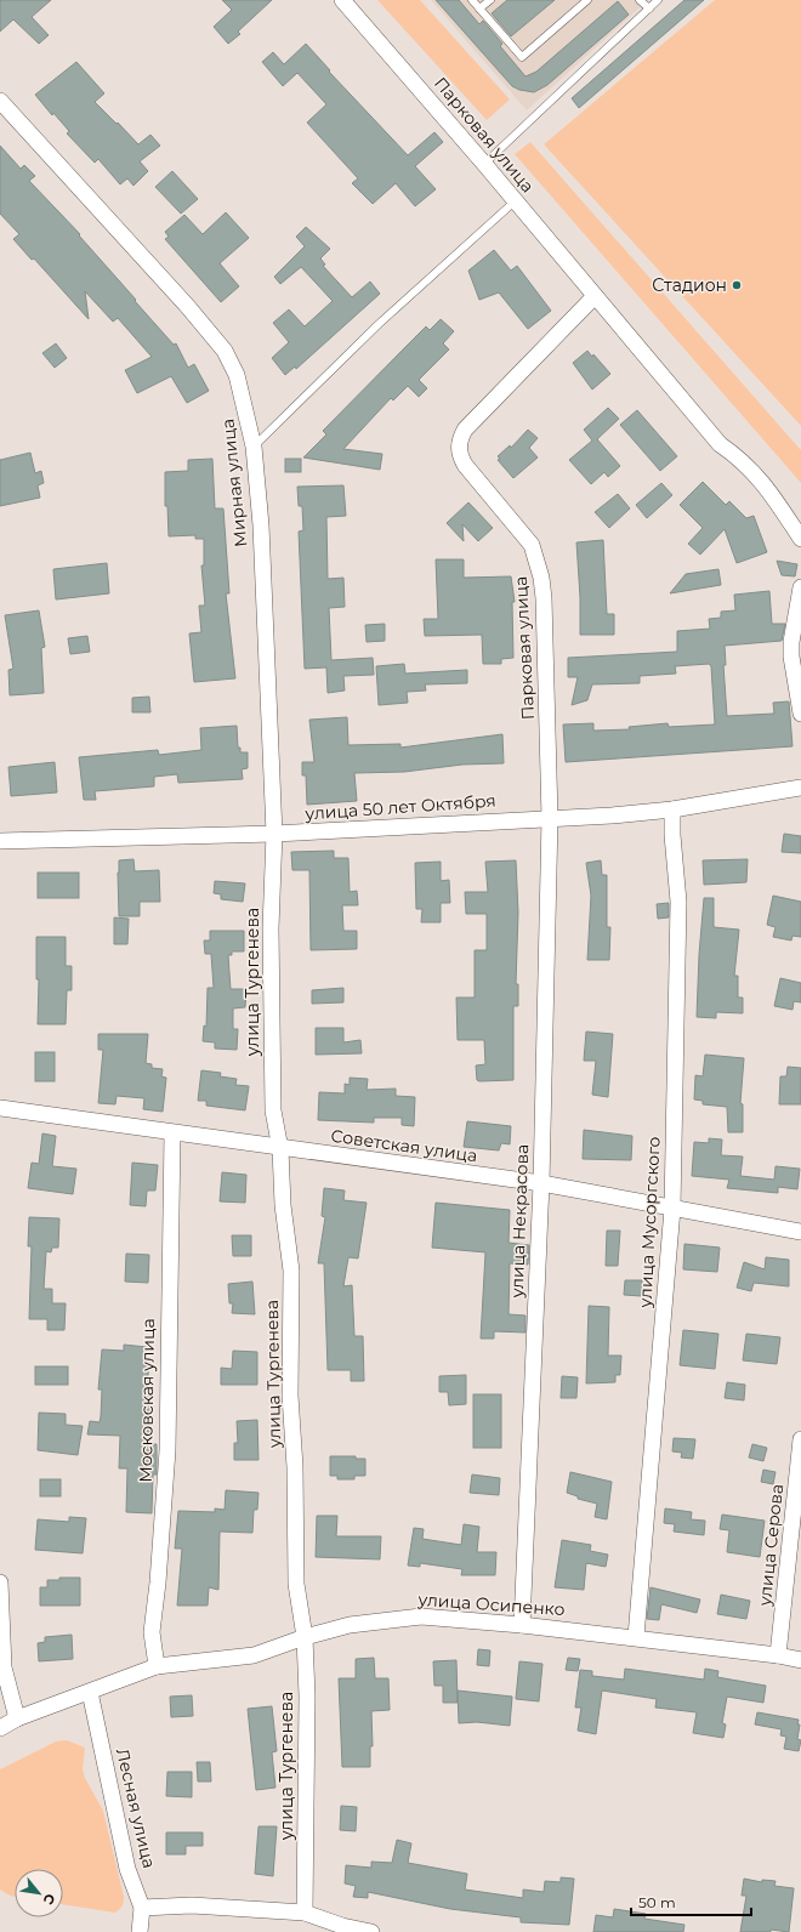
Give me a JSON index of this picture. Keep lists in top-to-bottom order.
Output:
{
  "streets": {
    "street": [
      "Парковая улица",
      "Мирная улица",
      "улица 50 лет Октября",
      "улица Тургенева",
      "Советская улица",
      "улица Некрасова",
      "улица Мусоргского",
      "Московская улица",
      "улица Серова",
      "улица Осипенко",
      "Лесная улица"
    ]
  },
  "crossings": [
    ["Парковая улица", "улица 50 лет Октября"],
    ["Парковая улица", "улица Некрасова"],
    ["Мирная улица", "улица 50 лет Октября"],
    ["Мирная улица", "улица Тургенева"],
    ["улица 50 лет Октября", "улица Тургенева"],
    ["улица 50 лет Октября", "улица Некрасова"],
    ["улица 50 лет Октября", "улица Мусоргского"],
    ["улица Тургенева", "Советская улица"],
    ["улица Тургенева", "улица Осипенко"],
    ["Советская улица", "улица Некрасова"],
    ["Советская улица", "улица Мусоргского"],
    ["Советская улица", "Московская улица"],
    ["улица Некрасова", "улица Осипенко"],
    ["улица Мусоргского", "улица Осипенко"],
    ["Московская улица", "улица Осипенко"],
    ["улица Серова", "улица Осипенко"],
    ["улица Осипенко", "Лесная улица"]
  ],
  "places": ["Стадион"],
  "scale_bar": "50 m",
  "north": "bottom right"
}
